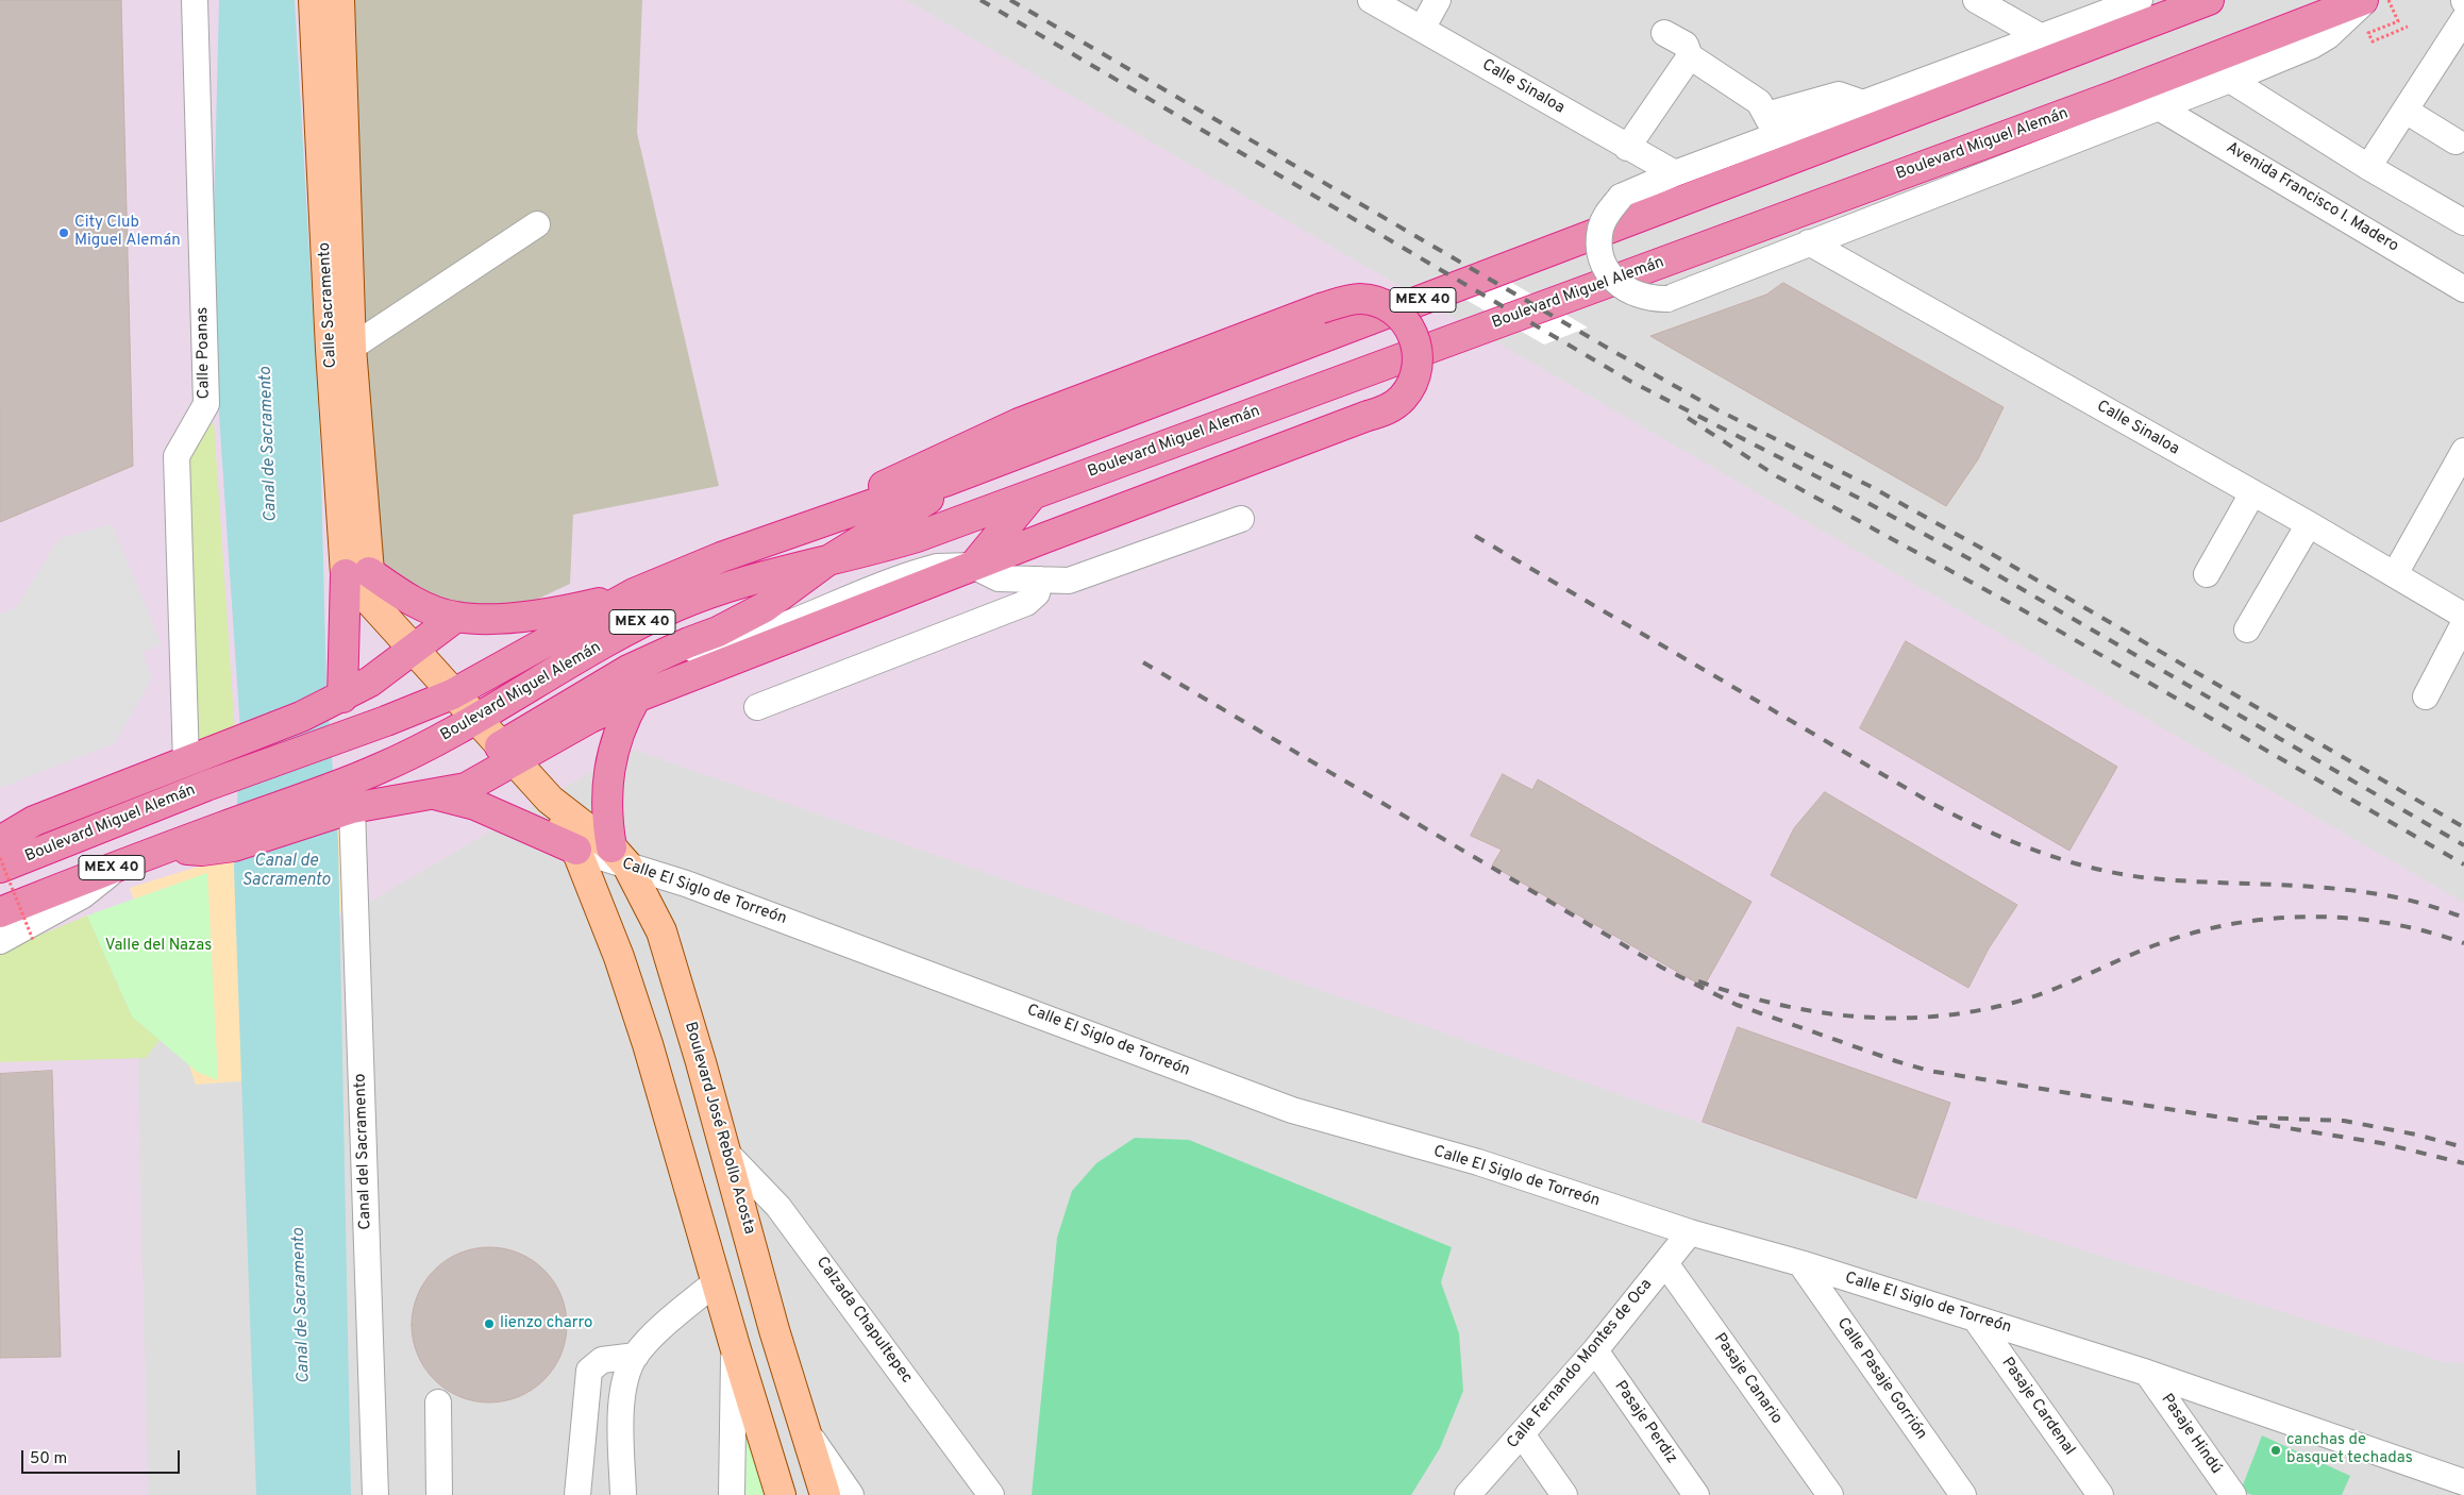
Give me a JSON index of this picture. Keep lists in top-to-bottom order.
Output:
{
  "streets": {
    "highway": ["Boulevard Miguel Alemán", "MEX 40"],
    "main road": ["Calle Sacramento", "Boulevard José Rebollo Acosta"],
    "street": [
      "Calle Sinaloa",
      "Avenida Francisco I. Madero",
      "Calle Poanas",
      "Calle El Siglo de Torreón",
      "Canal del Sacramento",
      "Calzada Chapultepec",
      "Calle Fernando Montes de Oca",
      "Pasaje Canario",
      "Calle Pasaje Gorrión",
      "Pasaje Cardenal",
      "Pasaje Perdiz",
      "Pasaje Hindú"
    ]
  },
  "crossings": [
    ["Boulevard Miguel Alemán", "Boulevard José Rebollo Acosta"],
    ["Calle El Siglo de Torreón", "Boulevard José Rebollo Acosta"],
    ["Calle El Siglo de Torreón", "Calle Fernando Montes de Oca"],
    ["Calle El Siglo de Torreón", "Calle Pasaje Gorrión"],
    ["Calle El Siglo de Torreón", "Pasaje Cardenal"],
    ["Calle El Siglo de Torreón", "Pasaje Hindú"],
    ["Boulevard José Rebollo Acosta", "Calzada Chapultepec"],
    ["Calle Fernando Montes de Oca", "Pasaje Canario"],
    ["Calle Fernando Montes de Oca", "Pasaje Perdiz"]
  ],
  "water": ["Canal de Sacramento"],
  "parks": ["Valle del Nazas"],
  "places": ["City Club Miguel Alemán", "lienzo charro", "canchas de basquet techadas"],
  "scale_bar": "50 m"
}
